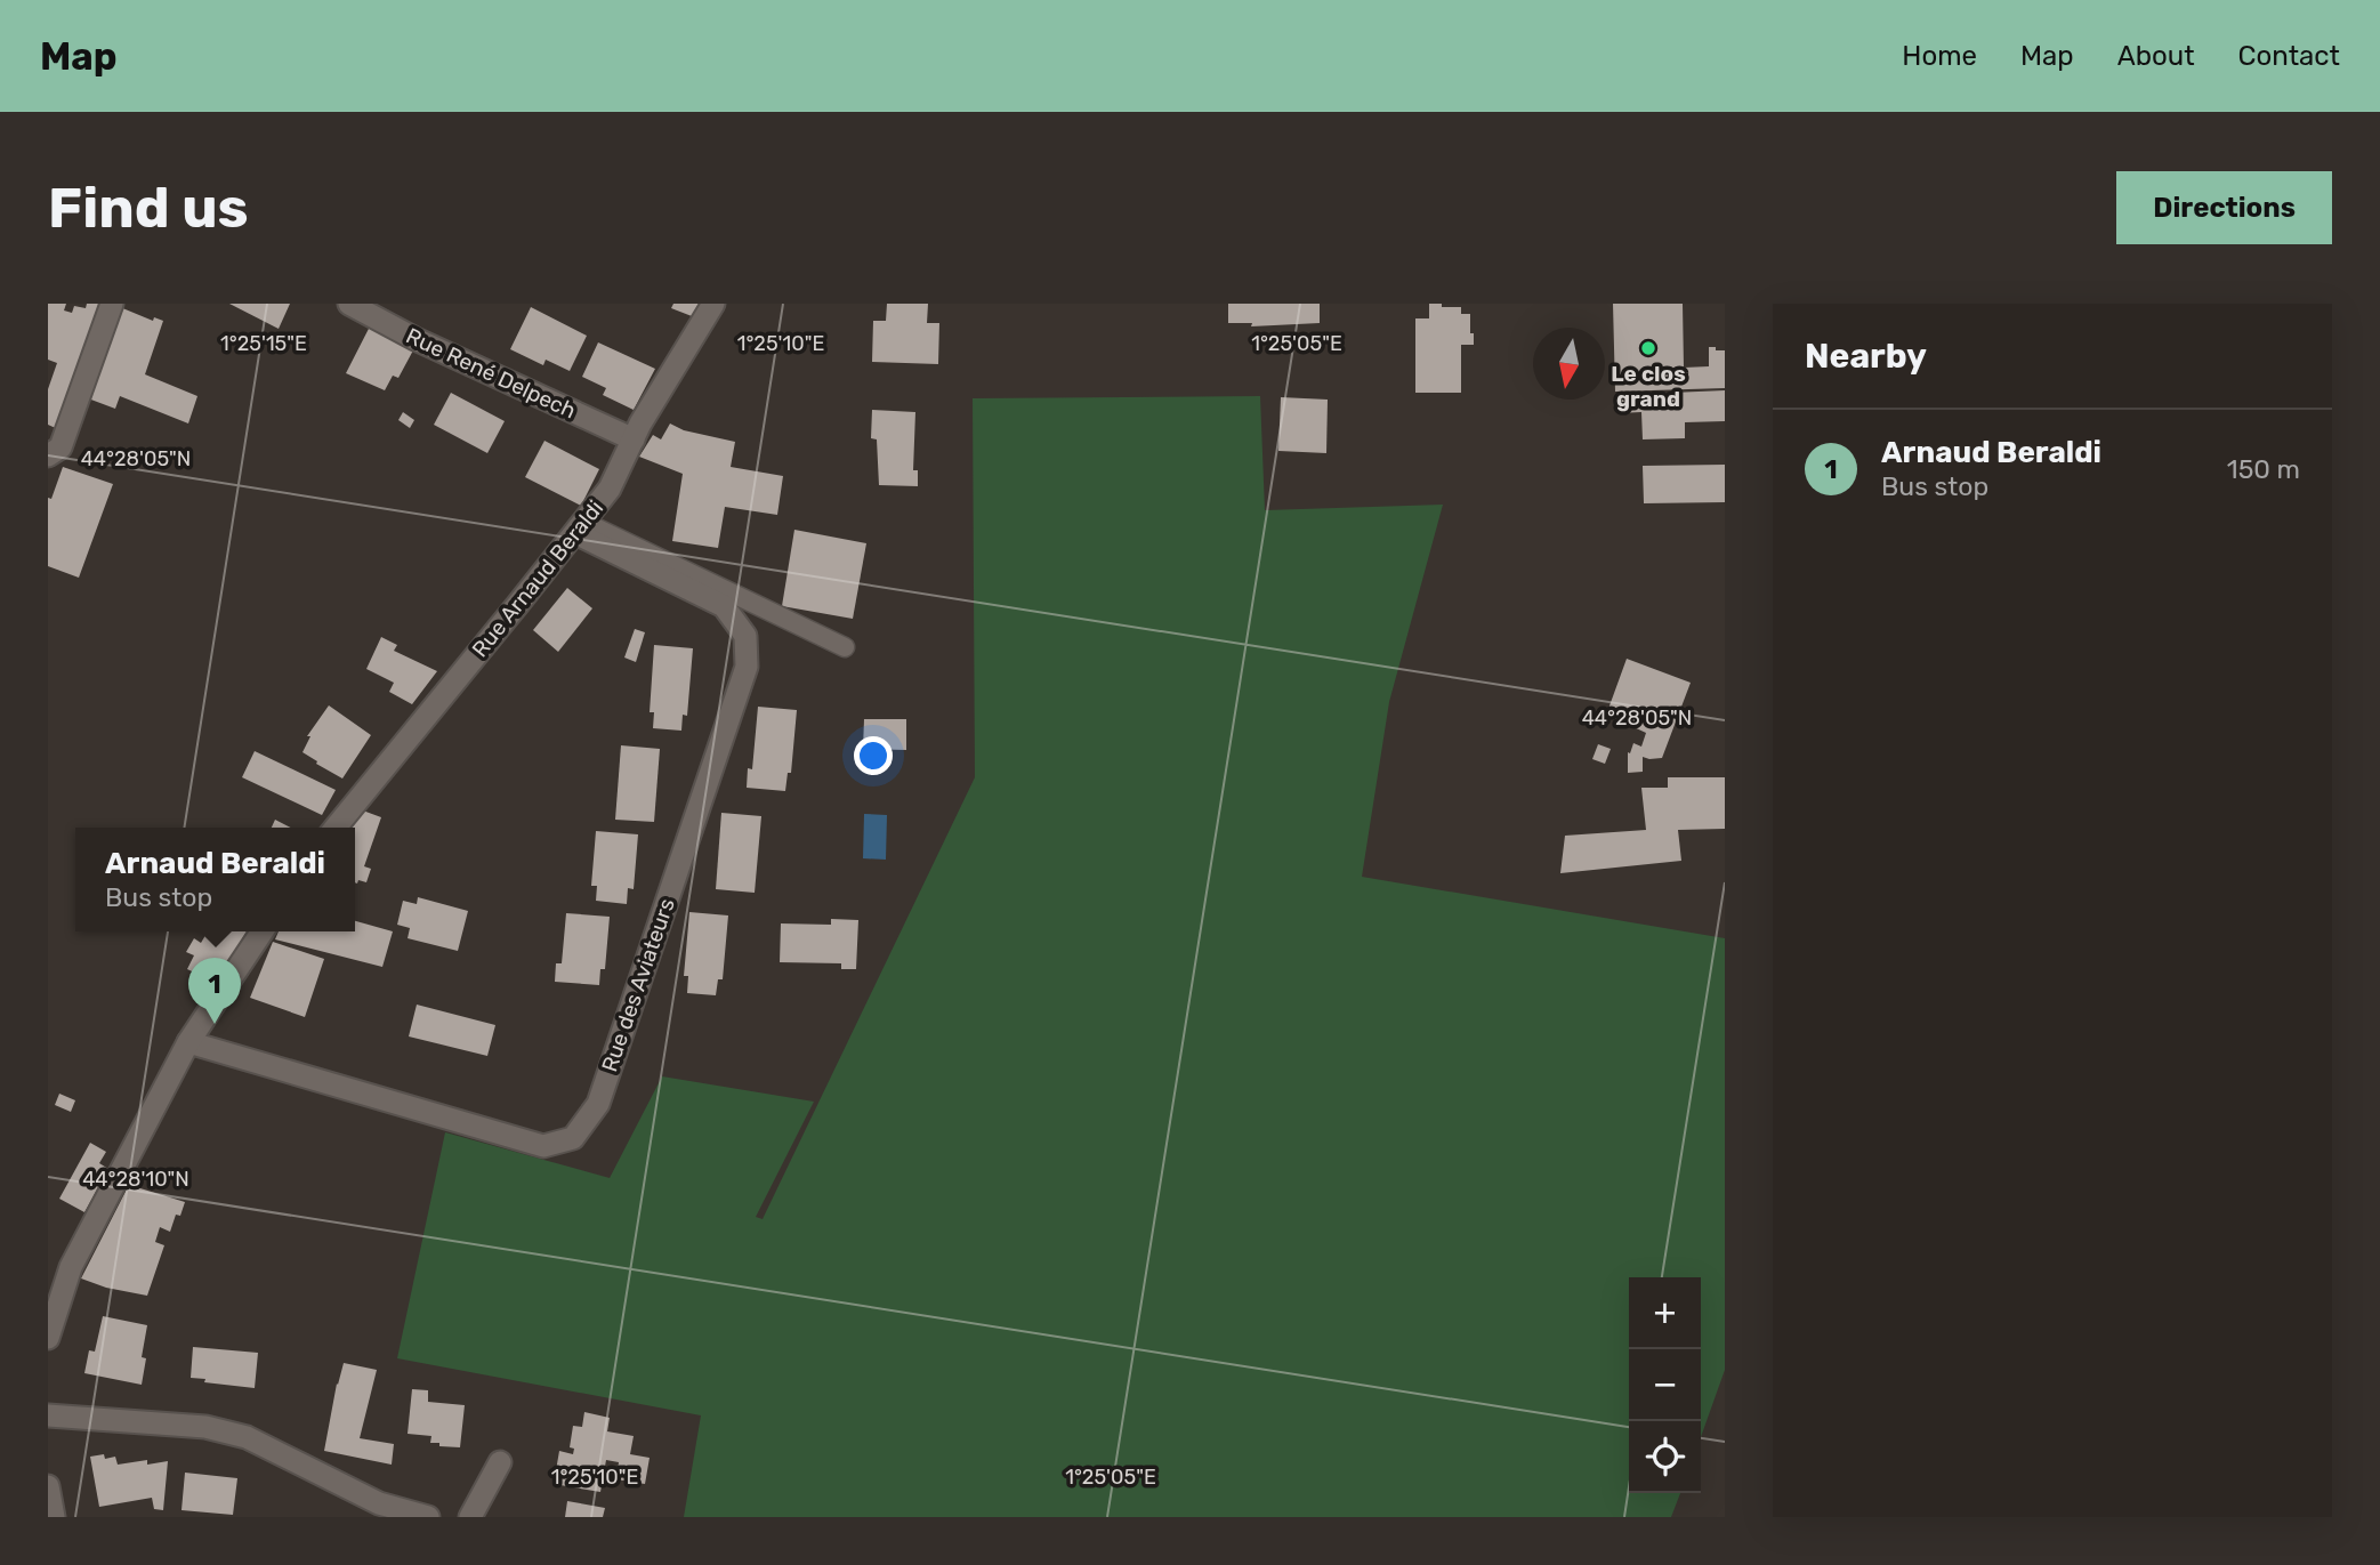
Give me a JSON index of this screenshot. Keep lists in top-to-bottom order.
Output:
{
  "streets": {
    "street": ["Rue René Delpech", "Rue Arnaud Beraldi", "Rue des Aviateurs"]
  },
  "crossings": [
    ["Rue René Delpech", "Rue Arnaud Beraldi"],
    ["Rue Arnaud Beraldi", "Rue des Aviateurs"]
  ],
  "places": ["Le clos grand"],
  "north": "bottom",
  "page": {
    "header": "Map",
    "nav": [
      "Home",
      "Map",
      "About",
      "Contact"
    ],
    "buttons": "Directions",
    "title": "Find us",
    "heading": "Nearby",
    "list": [
      {
        "mark": "1",
        "name": "Arnaud Beraldi",
        "note": "Bus stop",
        "value": "150 m"
      }
    ],
    "popup": ["Arnaud Beraldi", "Bus stop"],
    "pins": "1",
    "map_buttons": ["+", "−"]
  },
  "coordinates": [
    "1°25'15\"E",
    "1°25'10\"E",
    "1°25'05\"E",
    "44°28'05\"N",
    "44°28'10\"N"
  ]
}
